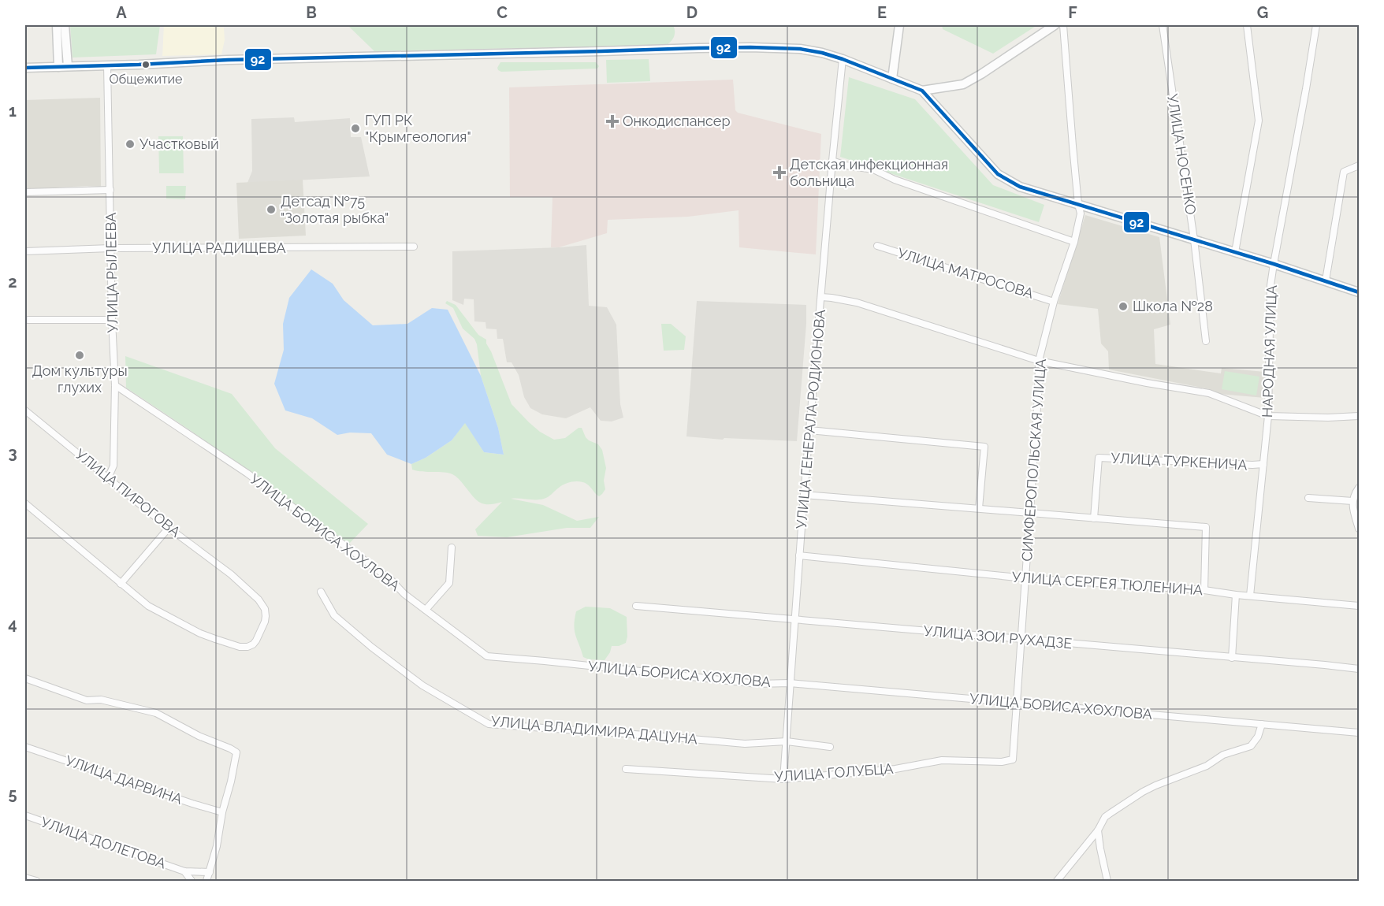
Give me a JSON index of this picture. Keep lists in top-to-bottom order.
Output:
{
  "streets": {
    "street": [
      "УЛИЦА НОСЕНКО",
      "УЛИЦА РАДИЩЕВА",
      "УЛИЦА РЫЛЕЕВА",
      "УЛИЦА МАТРОСОВА",
      "НАРОДНАЯ УЛИЦА",
      "УЛИЦА ГЕНЕРАЛА РОДИОНОВА",
      "СИМФЕРОПОЛЬСКАЯ УЛИЦА",
      "УЛИЦА ТУРКЕНИЧА",
      "УЛИЦА ПИРОГОВА",
      "УЛИЦА БОРИСА ХОХЛОВА",
      "УЛИЦА СЕРГЕЯ ТЮЛЕНИНА",
      "УЛИЦА ЗОИ РУХАДЗЕ",
      "УЛИЦА ВЛАДИМИРА ДАЦУНА",
      "УЛИЦА ГОЛУБЦА",
      "УЛИЦА ДАРВИНА",
      "УЛИЦА ДОЛЕТОВА"
    ]
  },
  "crossings": [
    ["УЛИЦА РАДИЩЕВА", "УЛИЦА РЫЛЕЕВА"],
    ["УЛИЦА РЫЛЕЕВА", "УЛИЦА ПИРОГОВА"],
    ["УЛИЦА РЫЛЕЕВА", "УЛИЦА БОРИСА ХОХЛОВА"],
    ["УЛИЦА МАТРОСОВА", "СИМФЕРОПОЛЬСКАЯ УЛИЦА"],
    ["НАРОДНАЯ УЛИЦА", "УЛИЦА ТУРКЕНИЧА"],
    ["НАРОДНАЯ УЛИЦА", "УЛИЦА СЕРГЕЯ ТЮЛЕНИНА"],
    ["УЛИЦА ГЕНЕРАЛА РОДИОНОВА", "УЛИЦА БОРИСА ХОХЛОВА"],
    ["УЛИЦА ГЕНЕРАЛА РОДИОНОВА", "УЛИЦА СЕРГЕЯ ТЮЛЕНИНА"],
    ["УЛИЦА ГЕНЕРАЛА РОДИОНОВА", "УЛИЦА ЗОИ РУХАДЗЕ"],
    ["УЛИЦА ГЕНЕРАЛА РОДИОНОВА", "УЛИЦА ВЛАДИМИРА ДАЦУНА"],
    ["УЛИЦА ГЕНЕРАЛА РОДИОНОВА", "УЛИЦА ГОЛУБЦА"],
    ["СИМФЕРОПОЛЬСКАЯ УЛИЦА", "УЛИЦА БОРИСА ХОХЛОВА"],
    ["СИМФЕРОПОЛЬСКАЯ УЛИЦА", "УЛИЦА СЕРГЕЯ ТЮЛЕНИНА"],
    ["СИМФЕРОПОЛЬСКАЯ УЛИЦА", "УЛИЦА ЗОИ РУХАДЗЕ"],
    ["СИМФЕРОПОЛЬСКАЯ УЛИЦА", "УЛИЦА ГОЛУБЦА"]
  ],
  "places": {
    "other": [
      "Общежитие",
      "ГУП РК \"Крымгеология\"",
      "Участковый",
      "Детсад №75 \"Золотая рыбка\"",
      "Школа №28",
      "Дом культуры глухих"
    ],
    "health": ["Онкодиспансер", "Детская инфекционная больница"]
  },
  "lines": ["transit line 92"],
  "grid": {
    "columns": [
      "A",
      "B",
      "C",
      "D",
      "E",
      "F",
      "G"
    ],
    "rows": [
      "1",
      "2",
      "3",
      "4",
      "5"
    ]
  }
}
